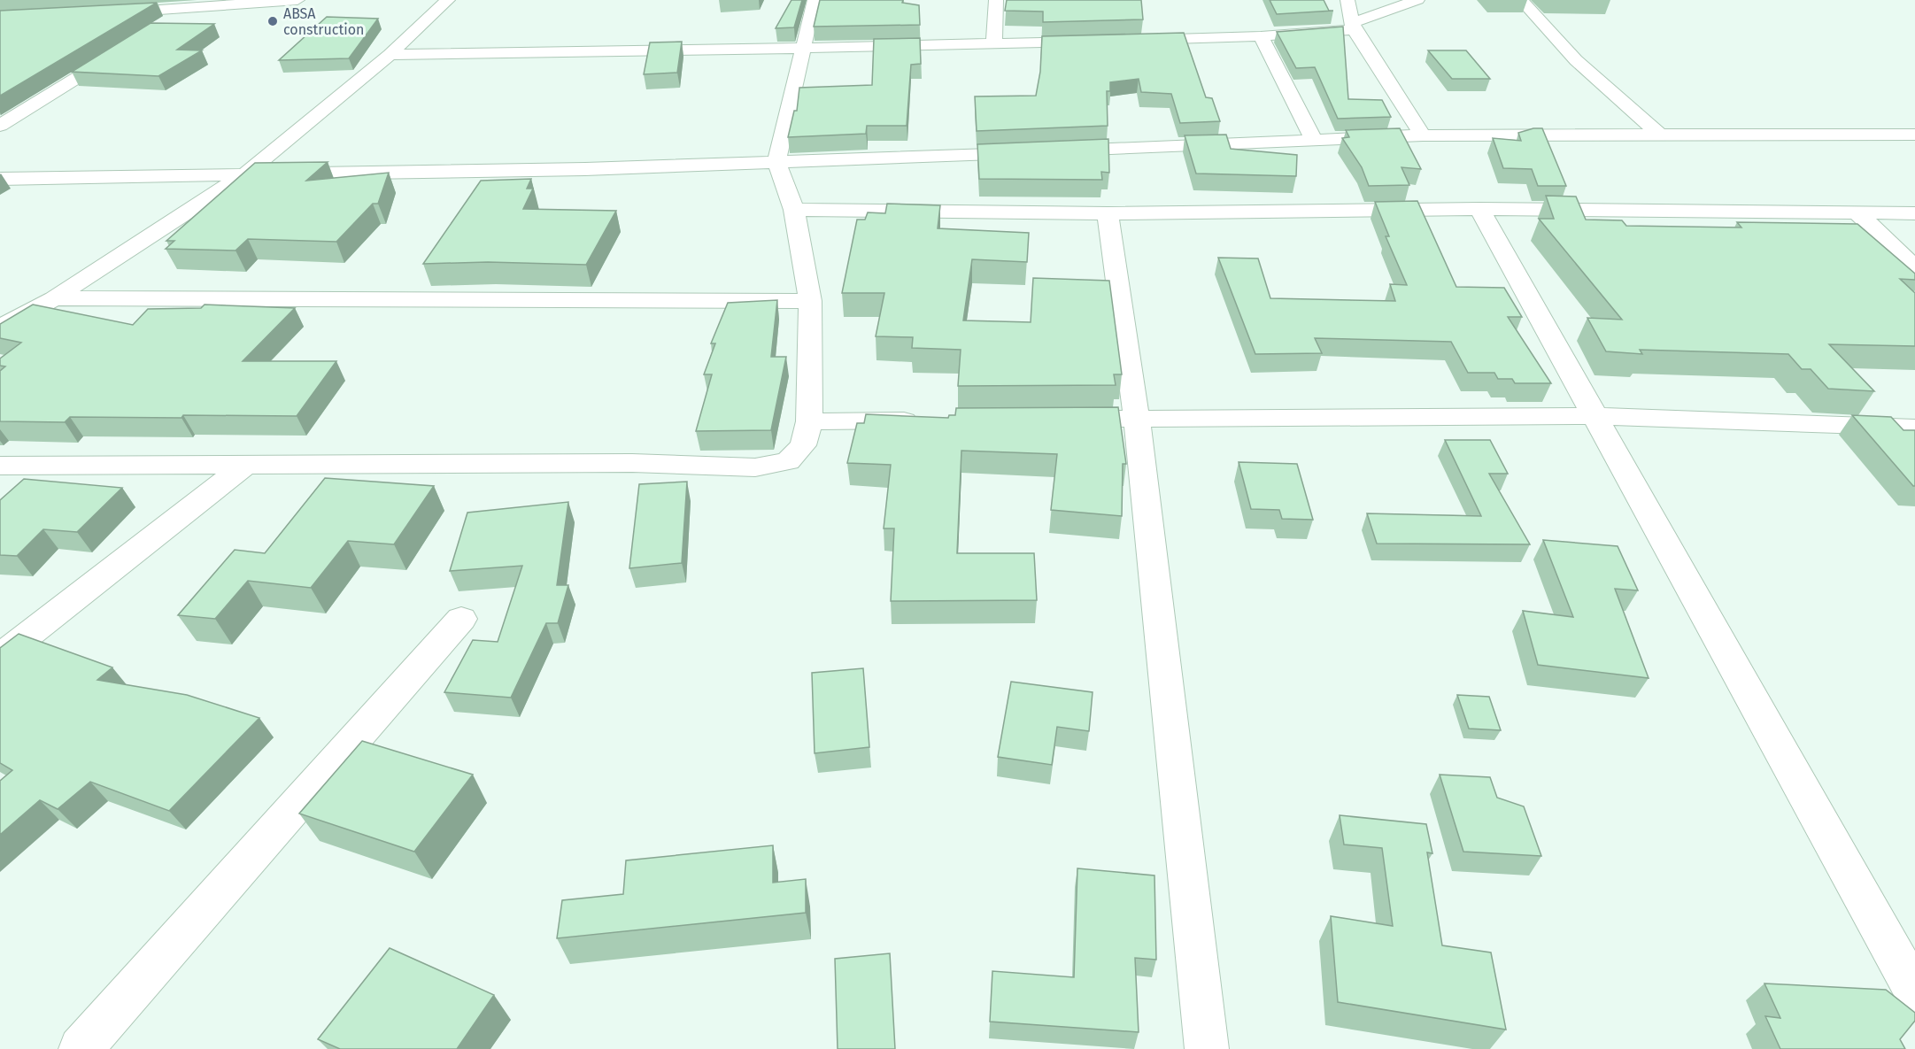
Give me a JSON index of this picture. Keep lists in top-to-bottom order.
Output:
{
  "places": ["ABSA construction"]
}
